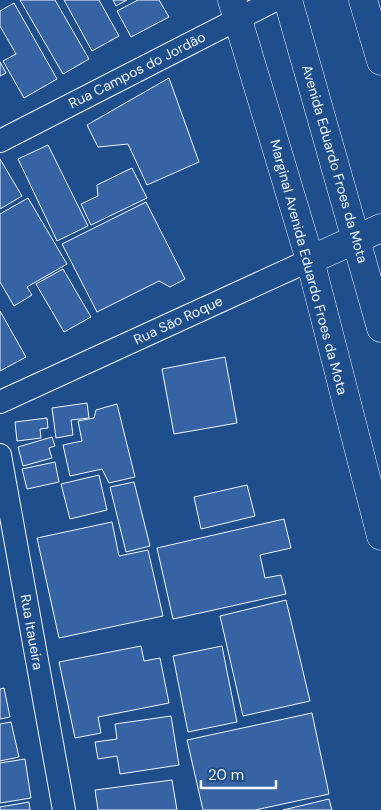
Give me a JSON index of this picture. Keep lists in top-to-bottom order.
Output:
{
  "streets": {
    "main road": ["Avenida Eduardo Froes da Mota", "Marginal Avenida Eduardo Froes da Mota", "Rua São Roque"],
    "street": ["Rua Campos do Jordão", "Rua Itaueira"]
  },
  "crossings": [
    ["Rua Campos do Jordão", "Marginal Avenida Eduardo Froes da Mota"],
    ["Avenida Eduardo Froes da Mota", "Rua São Roque"],
    ["Marginal Avenida Eduardo Froes da Mota", "Rua São Roque"]
  ],
  "scale_bar": "20 m"
}
